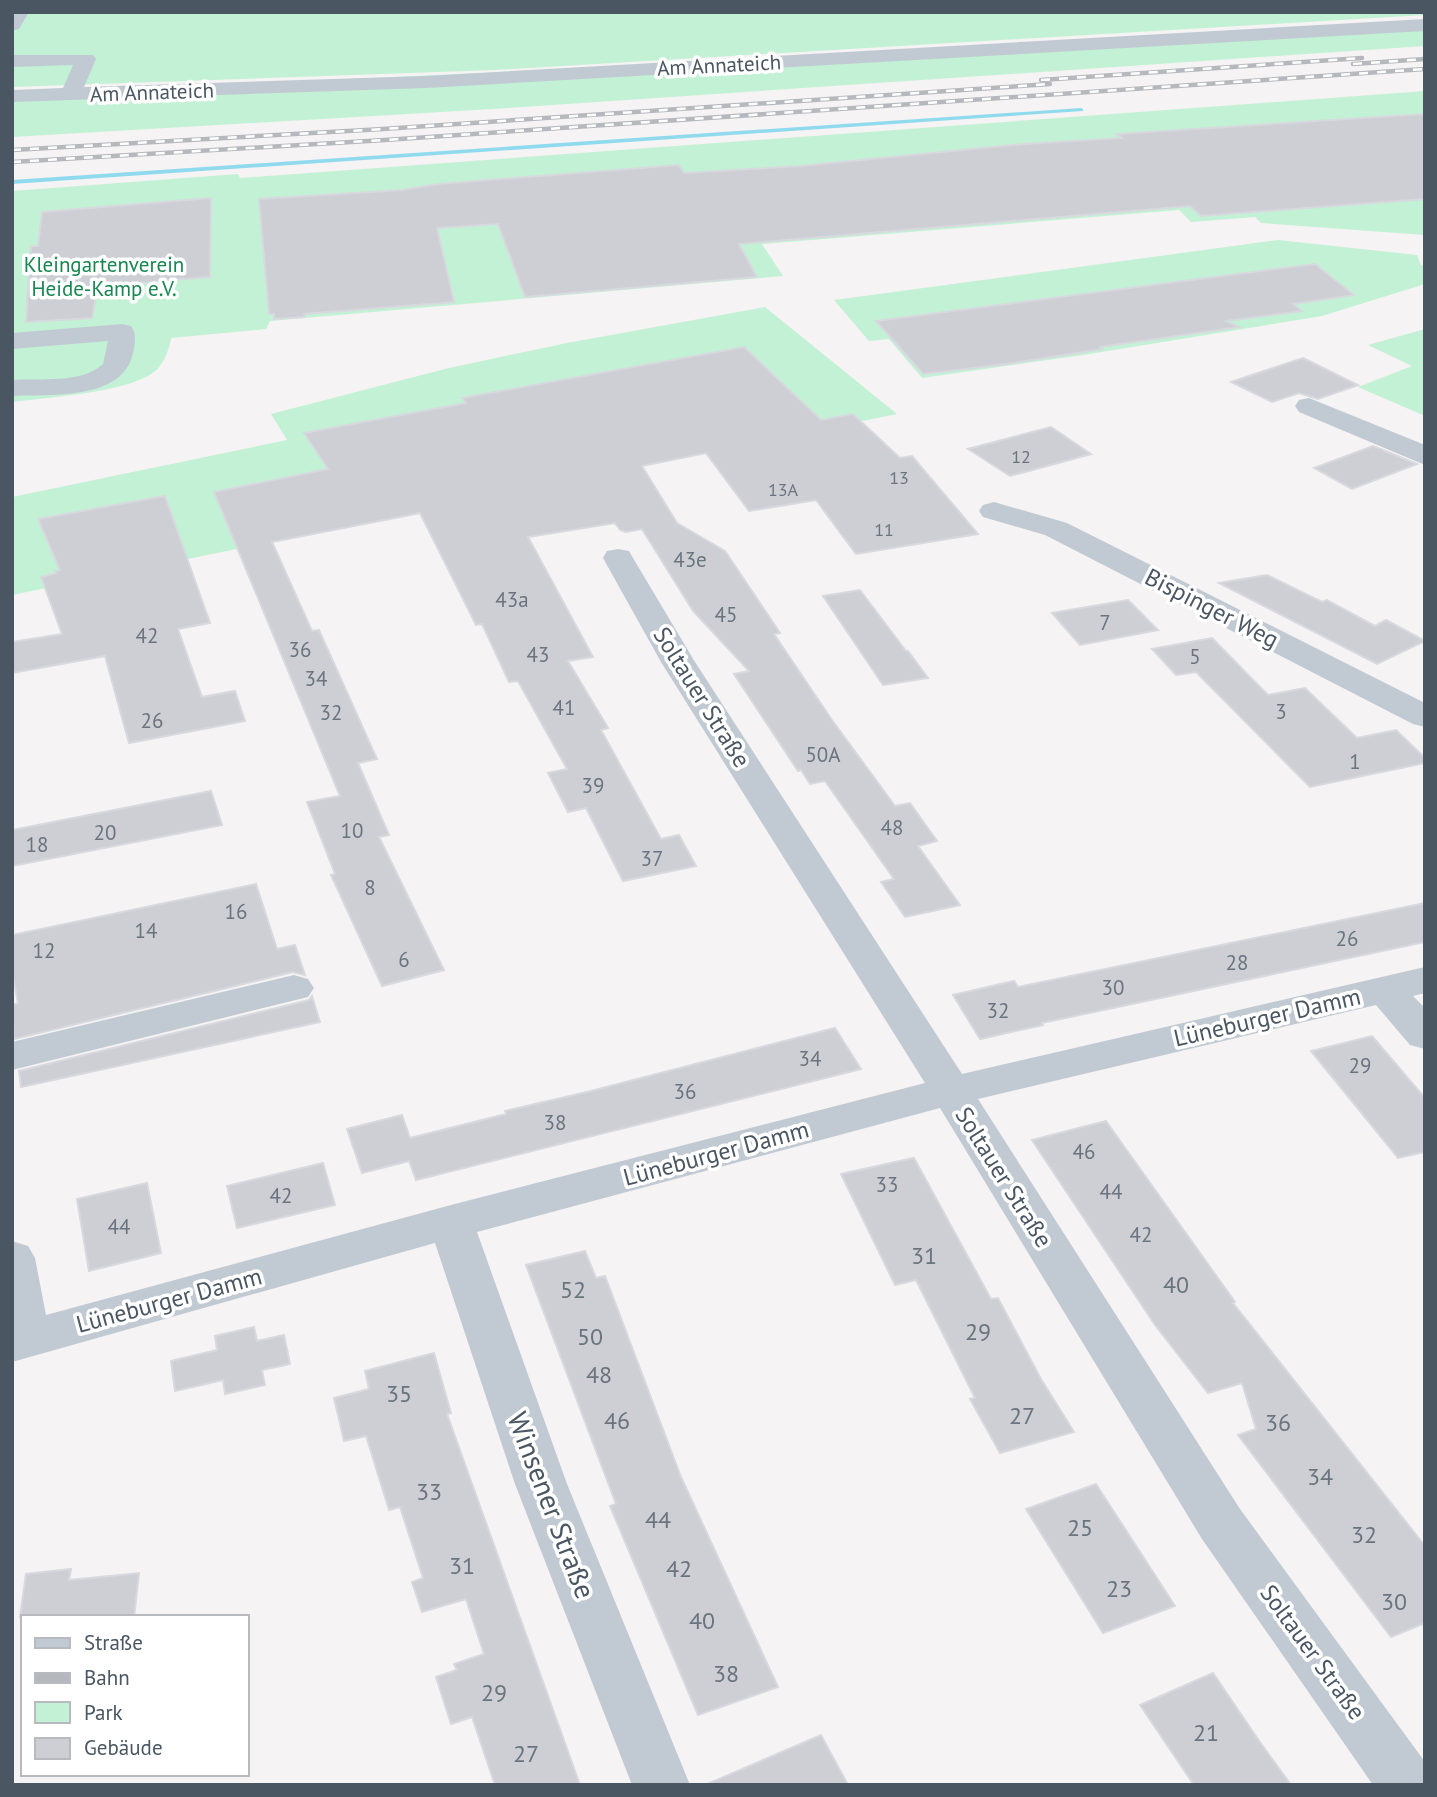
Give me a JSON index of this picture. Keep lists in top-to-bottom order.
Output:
{
  "streets": {
    "street": [
      "Am Annateich",
      "Bispinger Weg",
      "Soltauer Straße",
      "Lüneburger Damm",
      "Winsener Straße"
    ]
  },
  "crossings": [
    ["Soltauer Straße", "Lüneburger Damm"],
    ["Lüneburger Damm", "Winsener Straße"]
  ],
  "parks": ["Kleingartenverein Heide-Kamp e.V."],
  "house_numbers": [
    "12",
    "13",
    "13A",
    "11",
    "43e",
    "43a",
    "45",
    "7",
    "42",
    "36",
    "43",
    "5",
    "34",
    "41",
    "3",
    "32",
    "26",
    "50A",
    "1",
    "39",
    "48",
    "10",
    "20",
    "18",
    "37",
    "8",
    "16",
    "14",
    "26",
    "12",
    "6",
    "28",
    "30",
    "32",
    "34",
    "29",
    "36",
    "38",
    "46",
    "33",
    "44",
    "42",
    "44",
    "42",
    "31",
    "40",
    "52",
    "29",
    "50",
    "48",
    "35",
    "27",
    "46",
    "36",
    "34",
    "33",
    "44",
    "25",
    "32",
    "31",
    "42",
    "23",
    "30",
    "40",
    "38",
    "29",
    "21",
    "27"
  ],
  "legend": [
    "Straße",
    "Bahn",
    "Park",
    "Gebäude"
  ]
}
